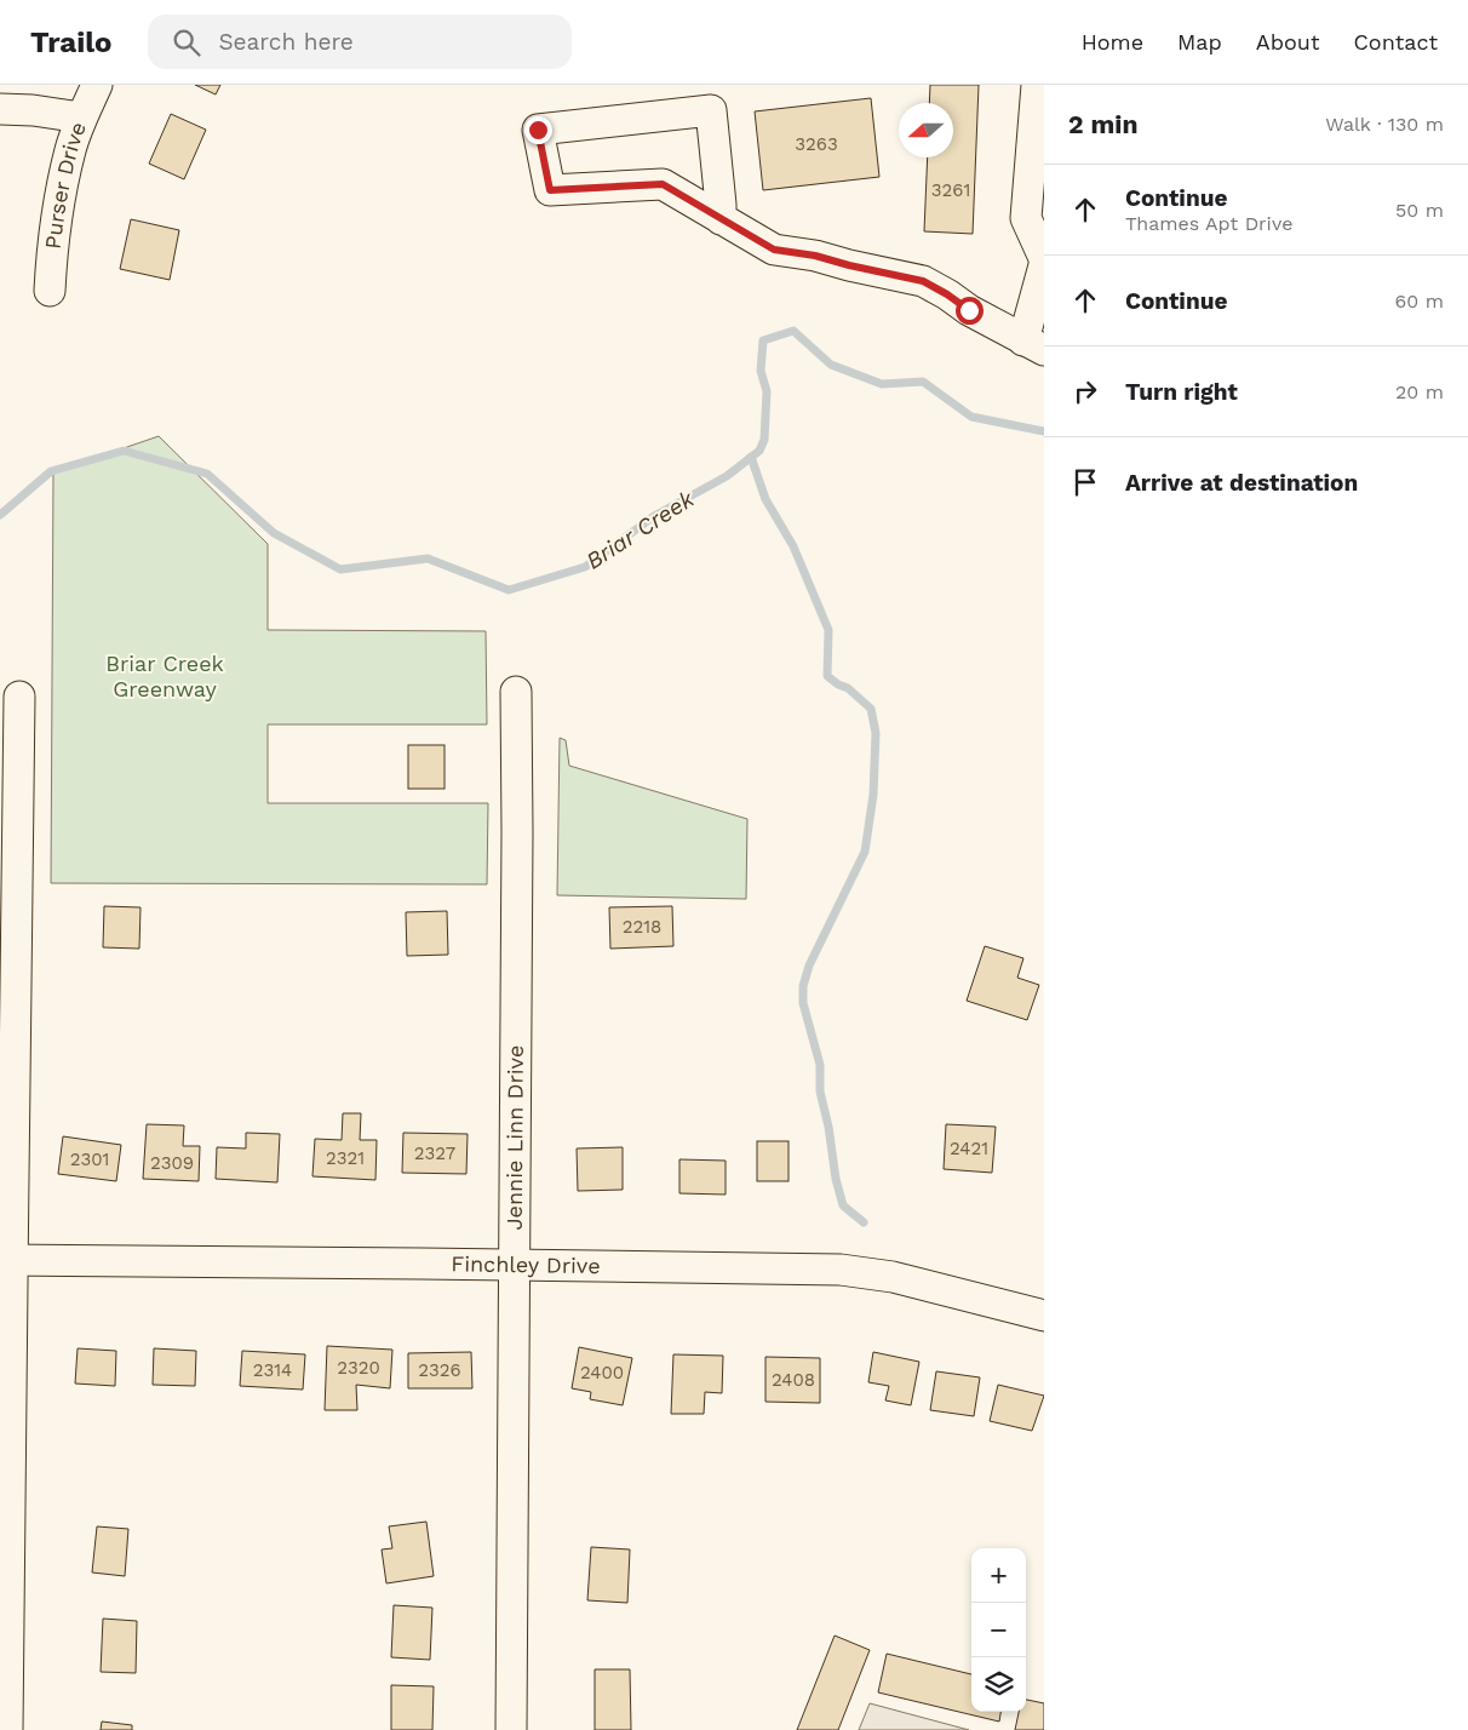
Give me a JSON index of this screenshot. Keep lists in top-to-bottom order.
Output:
{
  "streets": {
    "street": ["Purser Drive", "Jennie Linn Drive", "Finchley Drive"]
  },
  "crossings": [
    ["Jennie Linn Drive", "Finchley Drive"]
  ],
  "water": ["Briar Creek"],
  "parks": ["Briar Creek Greenway"],
  "house_numbers": [
    "3263",
    "3261",
    "2218",
    "2421",
    "2327",
    "2321",
    "2301",
    "2309",
    "2320",
    "2314",
    "2326",
    "2400",
    "2408"
  ],
  "north": "left",
  "page": {
    "header": "Trailo",
    "search": "Search here",
    "nav": [
      "Home",
      "Map",
      "About",
      "Contact"
    ],
    "heading": ["2 min", "Walk · 130 m"],
    "list": [
      ["Continue", "Thames Apt Drive", "50 m"],
      ["Continue", "60 m"],
      ["Turn right", "20 m"],
      "Arrive at destination"
    ],
    "map_buttons": ["+", "−"]
  }
}
